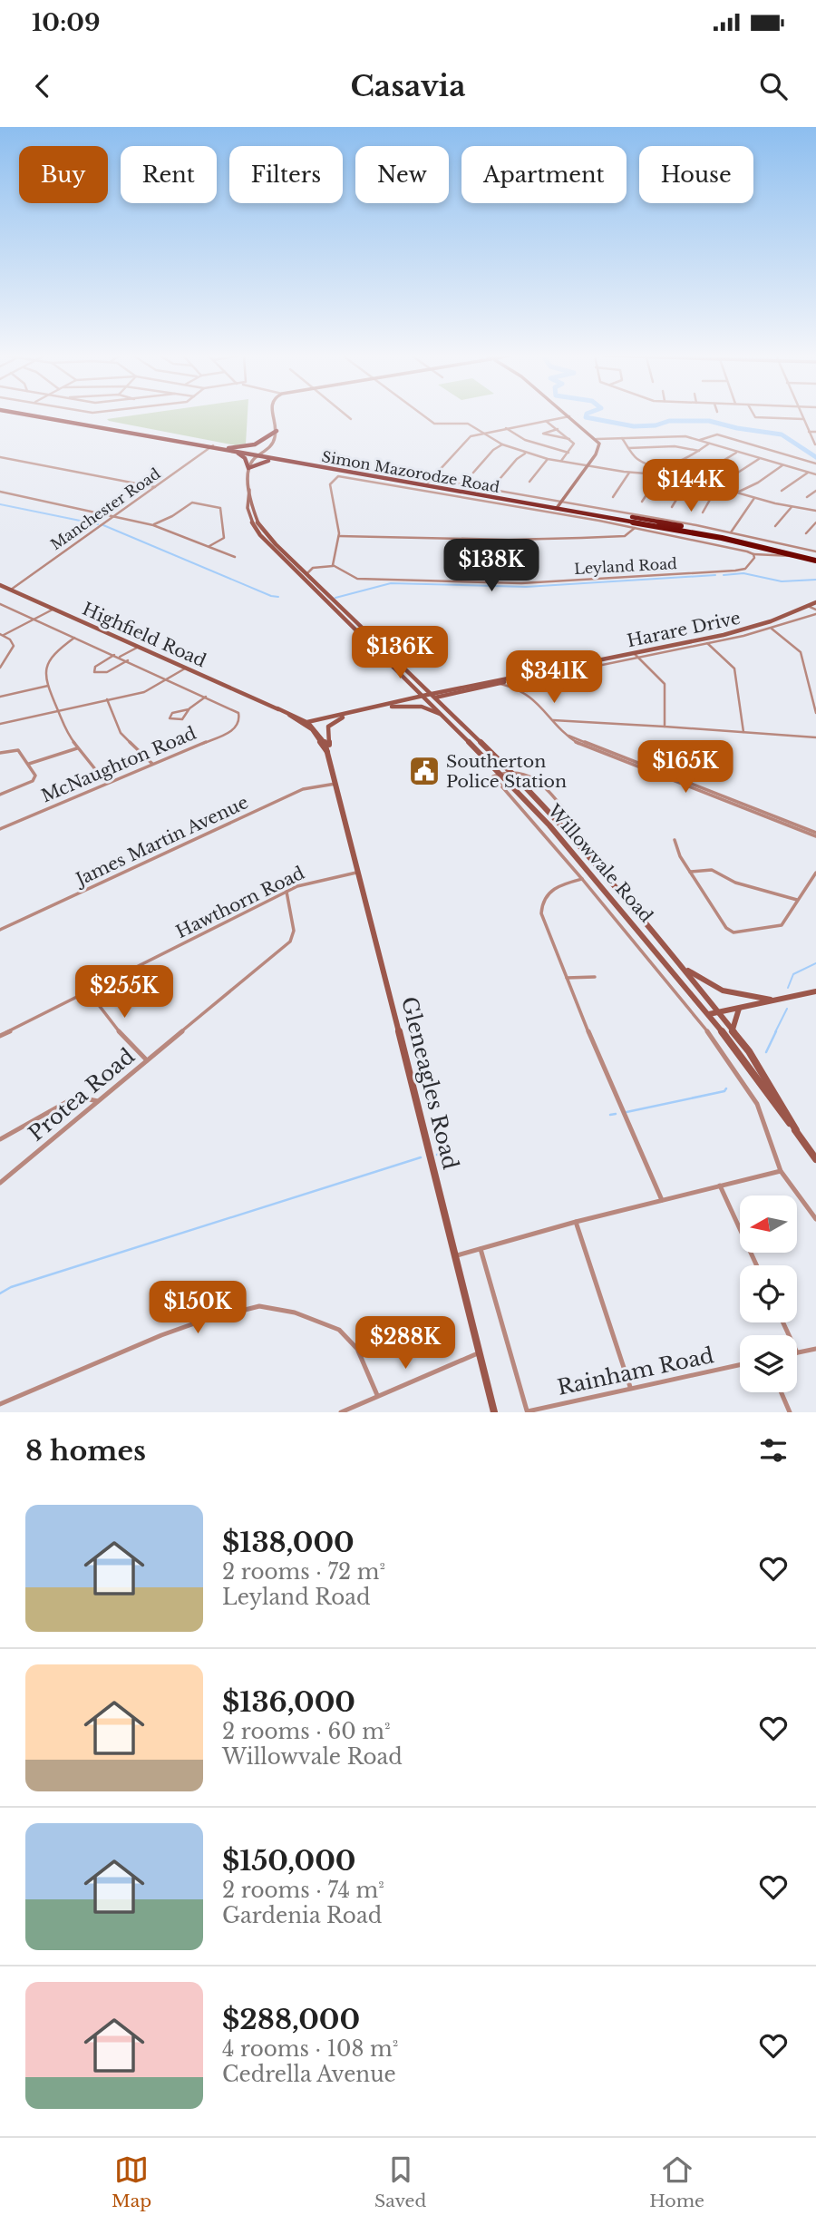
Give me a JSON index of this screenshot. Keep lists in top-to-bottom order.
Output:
{
  "streets": {
    "highway": ["Simon Mazorodze Road"],
    "main road": [
      "Harare Drive",
      "Highfield Road",
      "Willowvale Road",
      "Gleneagles Road"
    ],
    "street": [
      "Manchester Road",
      "Leyland Road",
      "McNaughton Road",
      "James Martin Avenue",
      "Hawthorn Road",
      "Protea Road",
      "Rainham Road"
    ]
  },
  "crossings": [
    ["Simon Mazorodze Road", "Manchester Road"],
    ["Simon Mazorodze Road", "Leyland Road"],
    ["Manchester Road", "Highfield Road"],
    ["Harare Drive", "Highfield Road"],
    ["Harare Drive", "Willowvale Road"],
    ["Harare Drive", "Gleneagles Road"],
    ["Highfield Road", "Gleneagles Road"],
    ["James Martin Avenue", "Gleneagles Road"],
    ["Hawthorn Road", "Gleneagles Road"],
    ["Hawthorn Road", "Protea Road"]
  ],
  "places": {
    "public building": ["Southerton Police Station"]
  },
  "north": "left",
  "page": {
    "status": "10:09",
    "header": "Casavia",
    "chip": [
      "Buy",
      "Rent",
      "Filters",
      "New",
      "Apartment",
      "House"
    ],
    "price": [
      "$144K",
      "$138K",
      "$136K",
      "$341K",
      "$165K",
      "$255K",
      "$150K",
      "$288K"
    ],
    "heading": "8 homes",
    "list": [
      {
        "name": "$138,000",
        "note": "2 rooms · 72 m² · Leyland Road"
      },
      {
        "name": "$136,000",
        "note": "2 rooms · 60 m² · Willowvale Road"
      },
      {
        "name": "$150,000",
        "note": "2 rooms · 74 m² · Gardenia Road"
      },
      {
        "name": "$288,000",
        "note": "4 rooms · 108 m² · Cedrella Avenue"
      }
    ],
    "tabs": ["Map", "Saved", "Home"]
  }
}
